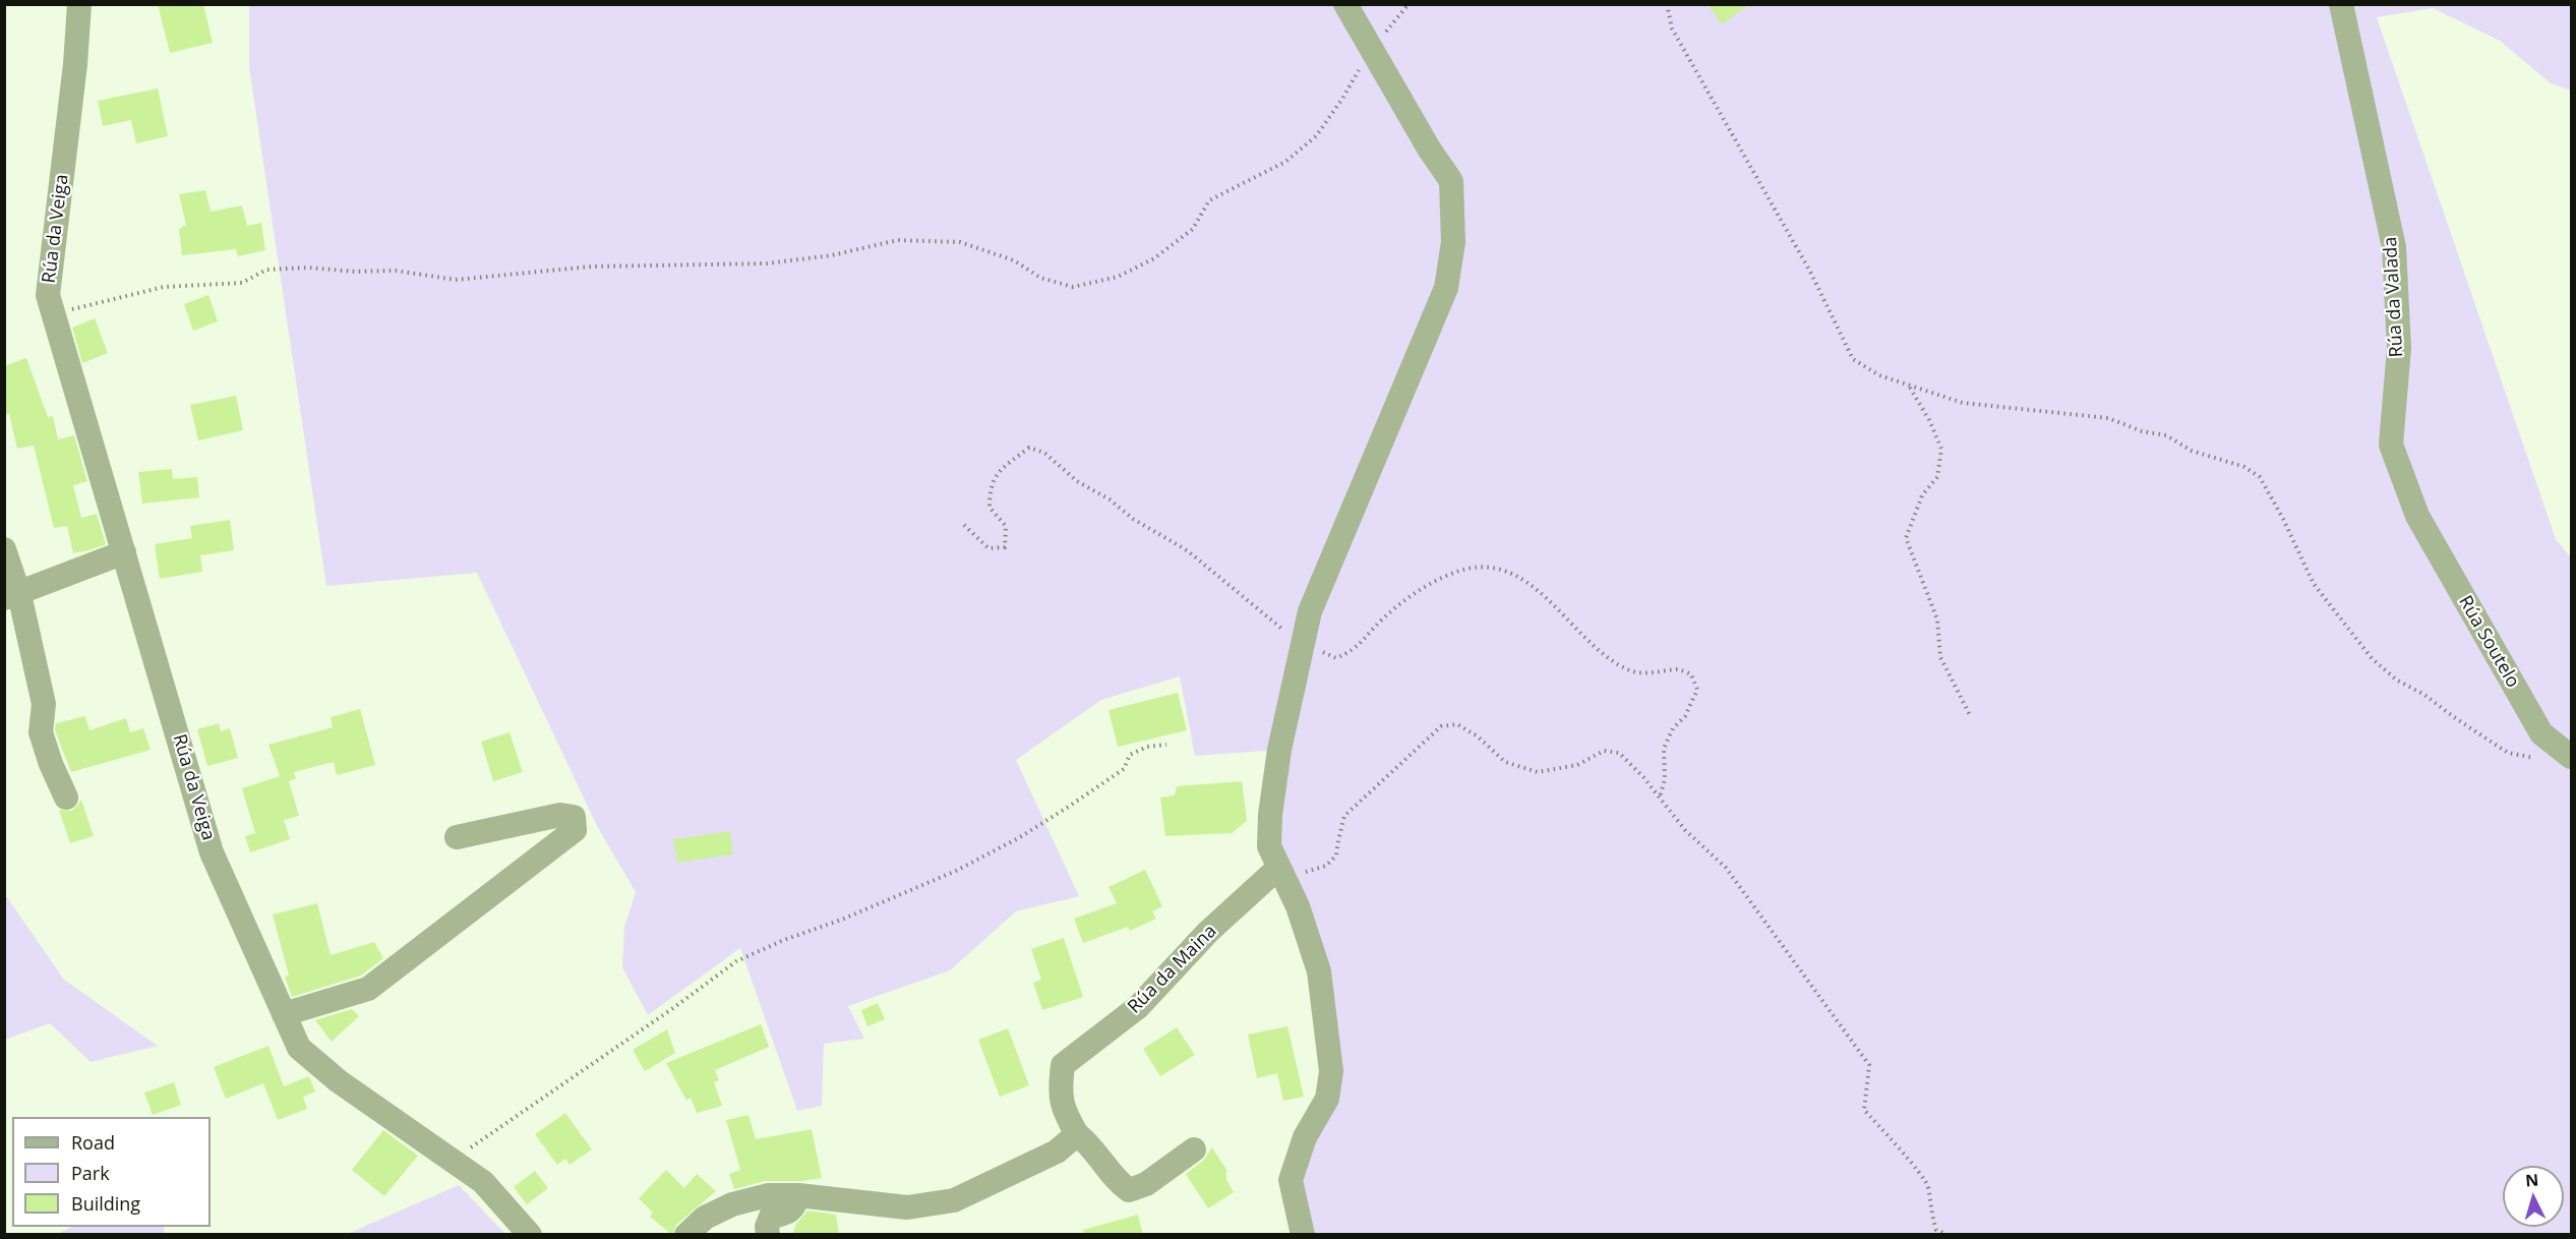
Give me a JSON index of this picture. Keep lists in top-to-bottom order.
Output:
{
  "streets": {
    "street": [
      "Rúa da Veiga",
      "Rúa da Valada",
      "Rúa Soutelo",
      "Rúa da Maina"
    ]
  },
  "crossings": [
    ["Rúa da Valada", "Rúa Soutelo"]
  ],
  "legend": ["Road", "Park", "Building"],
  "north": "top"
}
